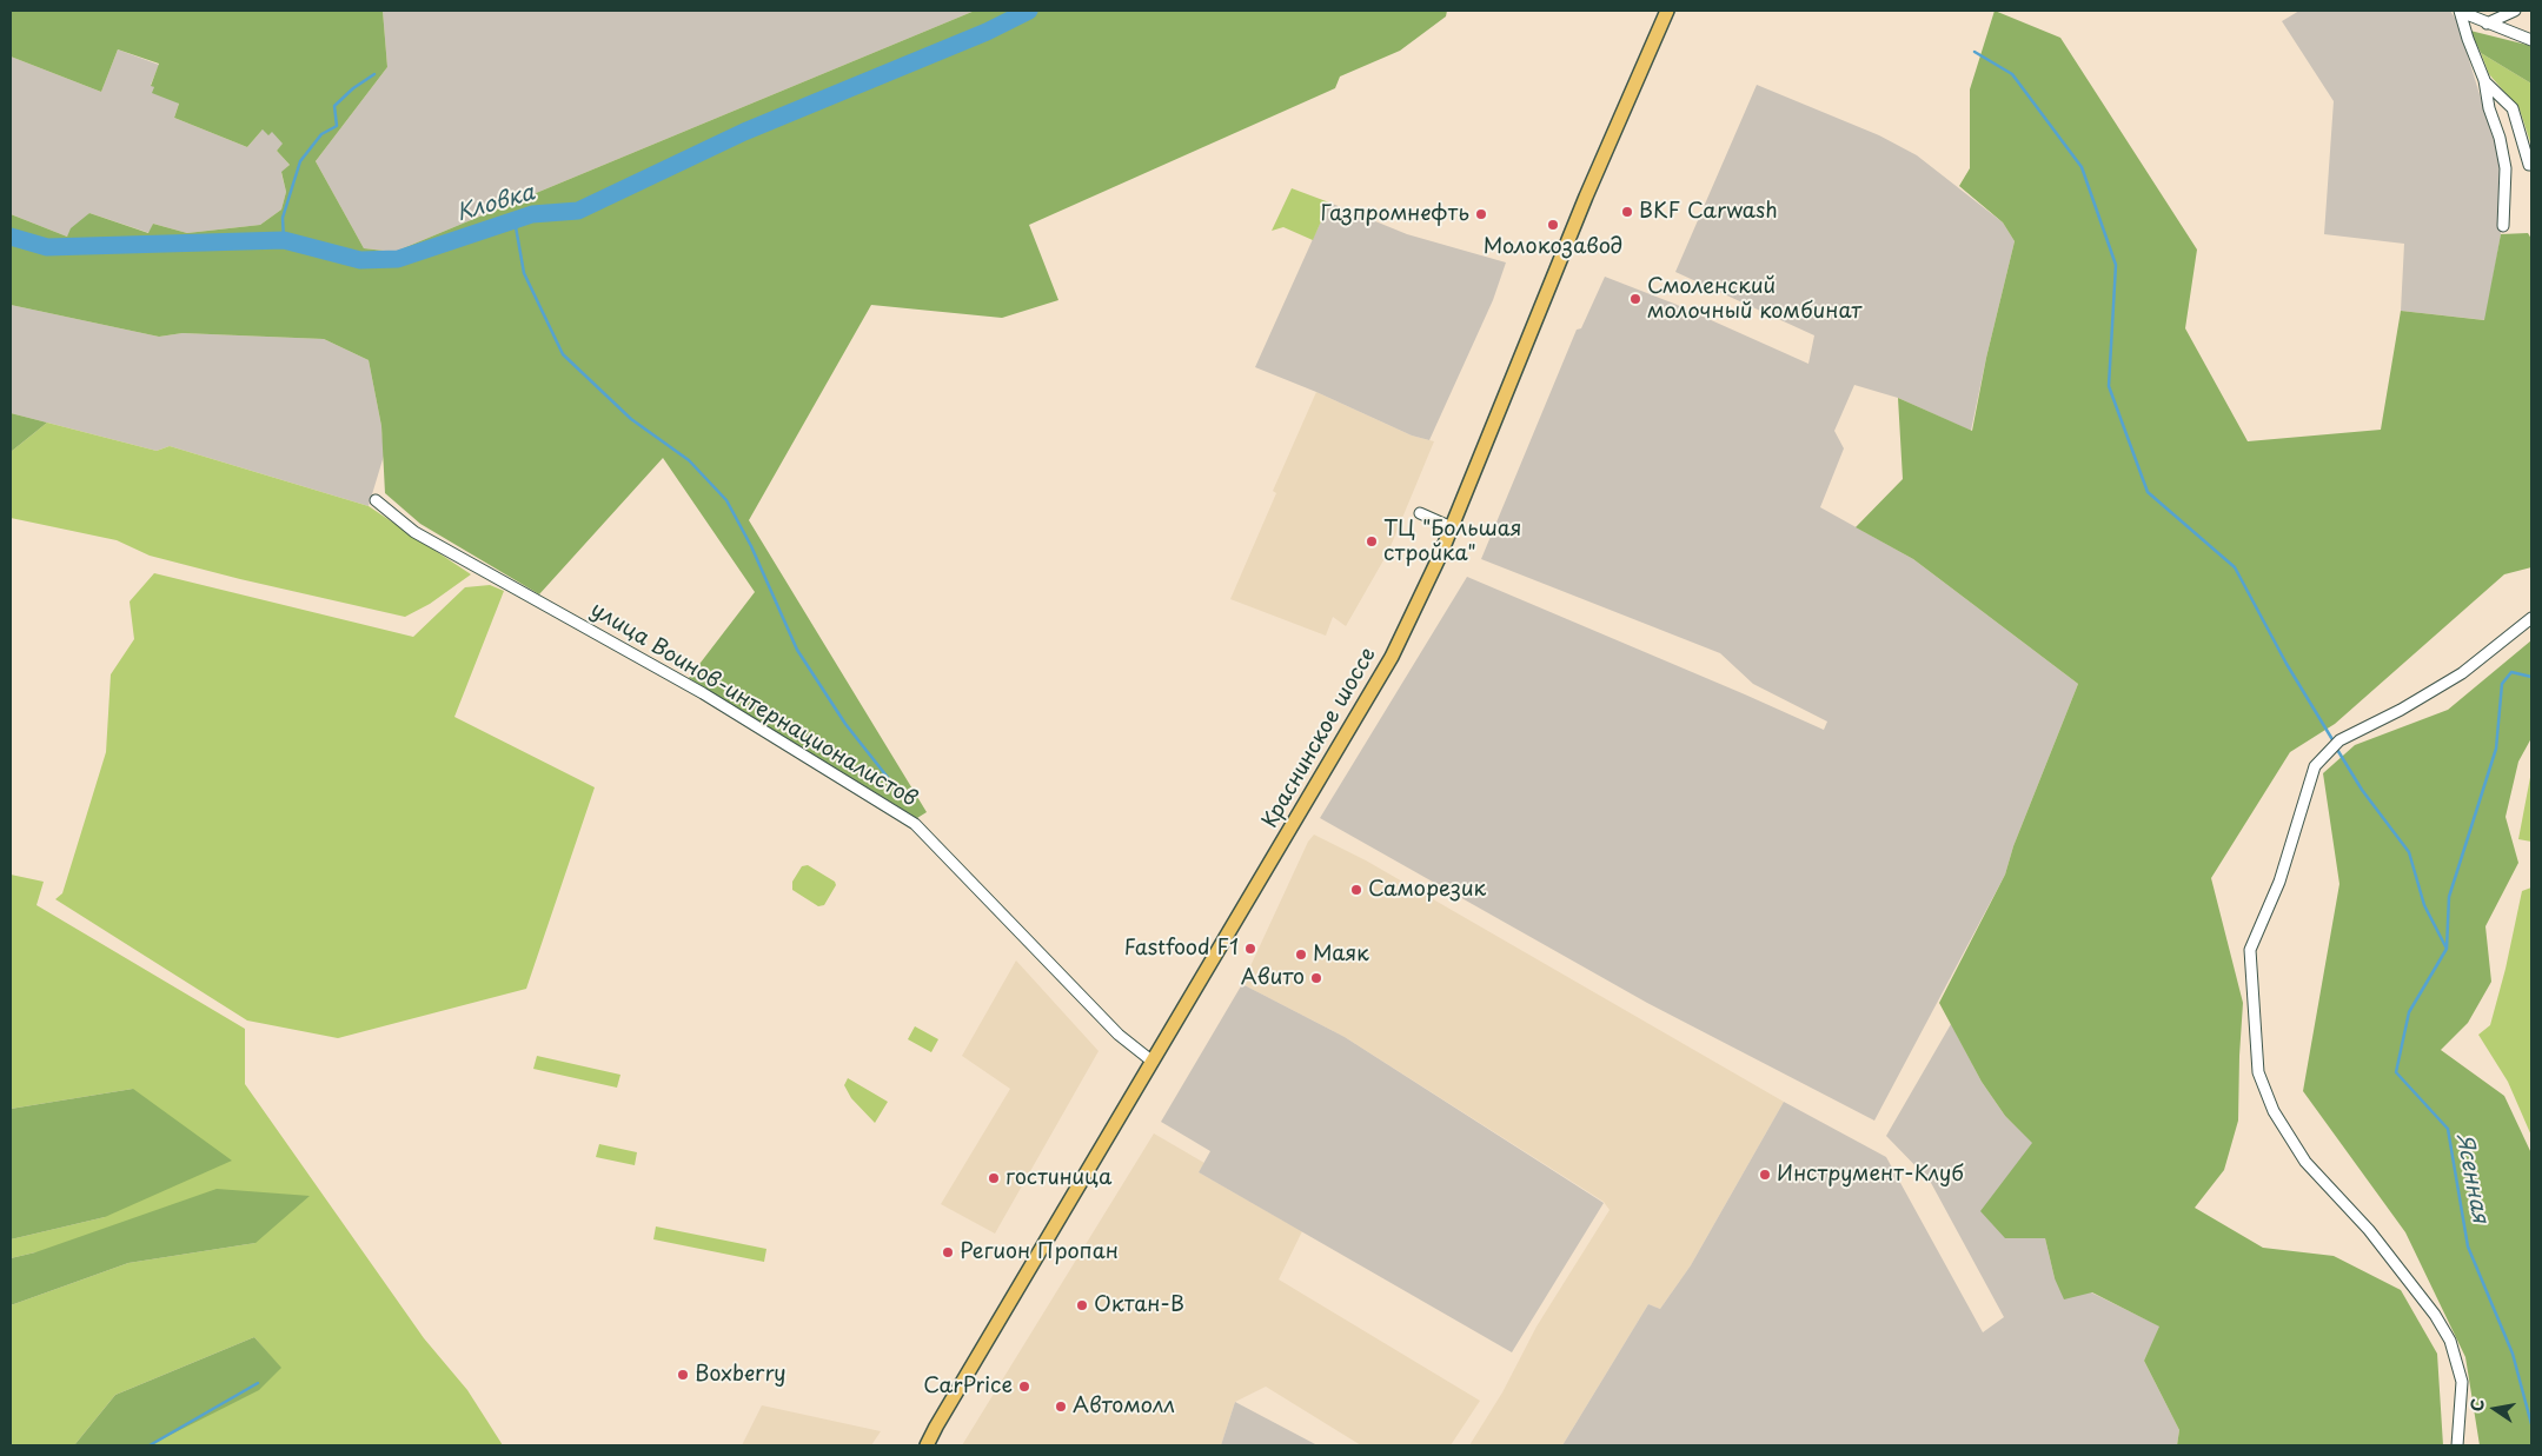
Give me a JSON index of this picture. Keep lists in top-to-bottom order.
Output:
{
  "streets": {
    "main road": ["Краснинское шоссе"],
    "street": ["улица Воинов-интернационалистов"]
  },
  "crossings": [
    ["улица Воинов-интернационалистов", "Краснинское шоссе"]
  ],
  "water": ["Кловка", "Ясенная"],
  "places": [
    "BKF Carwash",
    "Газпромнефть",
    "Молокозавод",
    "Смоленский молочный комбинат",
    "ТЦ \"Большая стройка\"",
    "Саморезик",
    "Fastfood F1",
    "Маяк",
    "Авито",
    "Инструмент-Клуб",
    "гостиница",
    "Регион Пропан",
    "Октан-В",
    "Boxberry",
    "CarPrice",
    "Автомолл"
  ],
  "north": "left"
}
